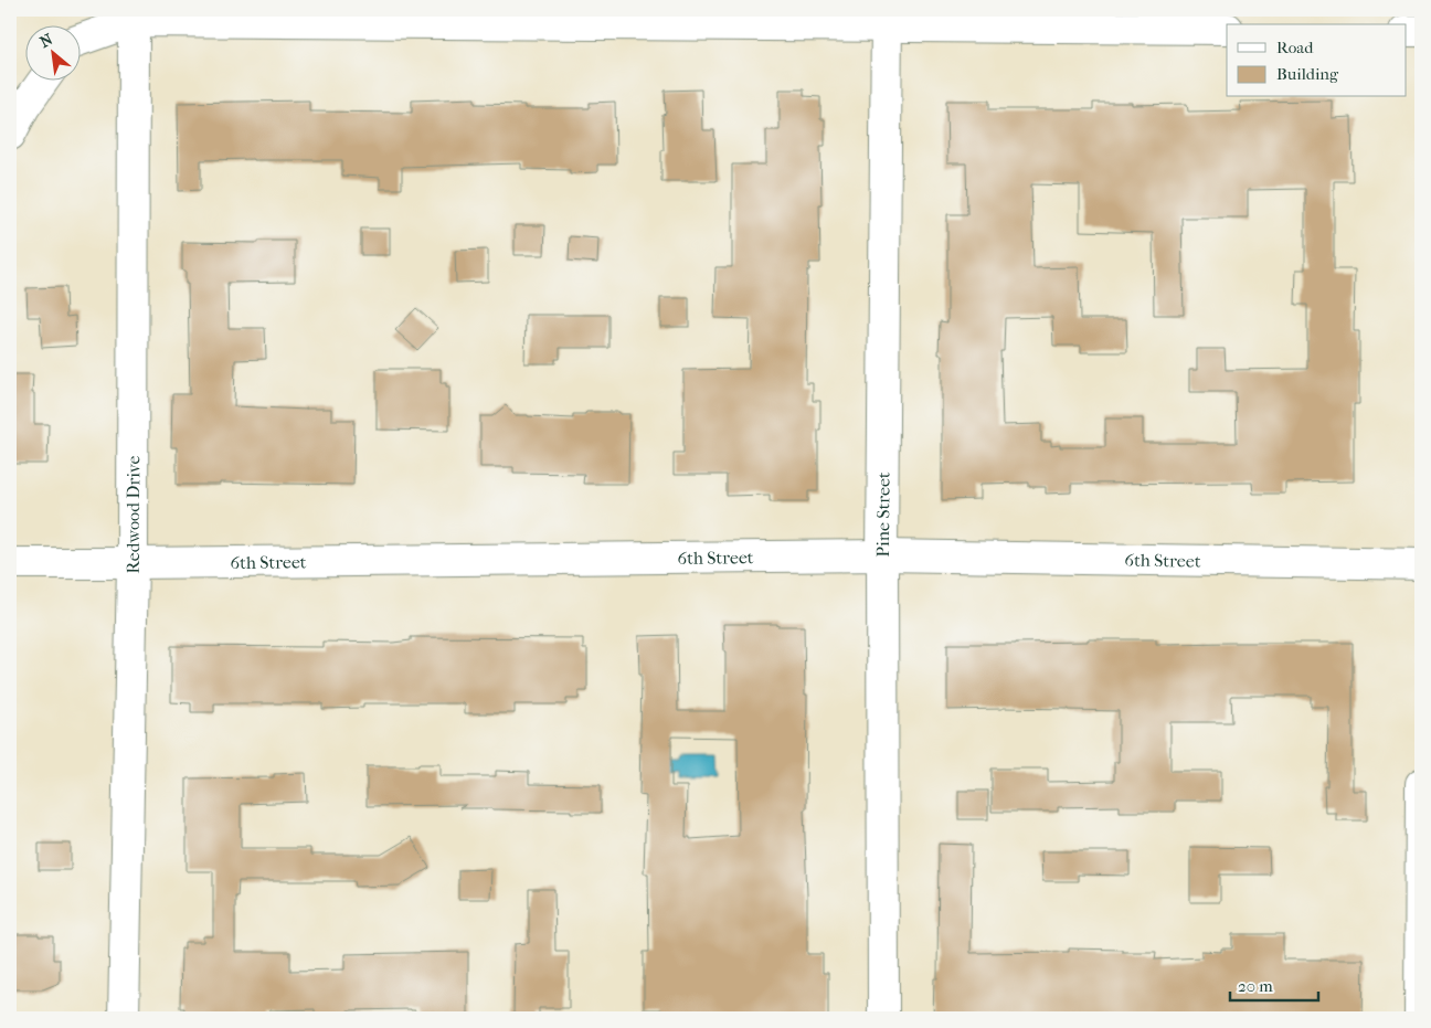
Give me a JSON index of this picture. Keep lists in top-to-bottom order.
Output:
{
  "streets": {
    "street": ["Pine Street", "Redwood Drive", "6th Street"]
  },
  "crossings": [
    ["Pine Street", "6th Street"],
    ["Redwood Drive", "6th Street"]
  ],
  "legend": ["Road", "Building"],
  "scale_bar": "20 m",
  "north": "top left"
}
